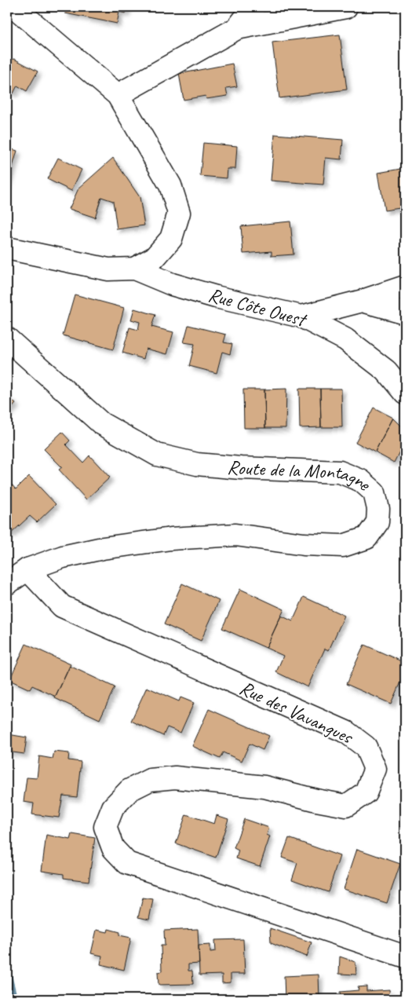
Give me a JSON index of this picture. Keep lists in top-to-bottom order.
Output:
{
  "streets": {
    "street": ["Rue Côte Ouest", "Route de la Montagne", "Rue des Vavangues"]
  },
  "crossings": [
    ["Route de la Montagne", "Rue des Vavangues"]
  ]
}
